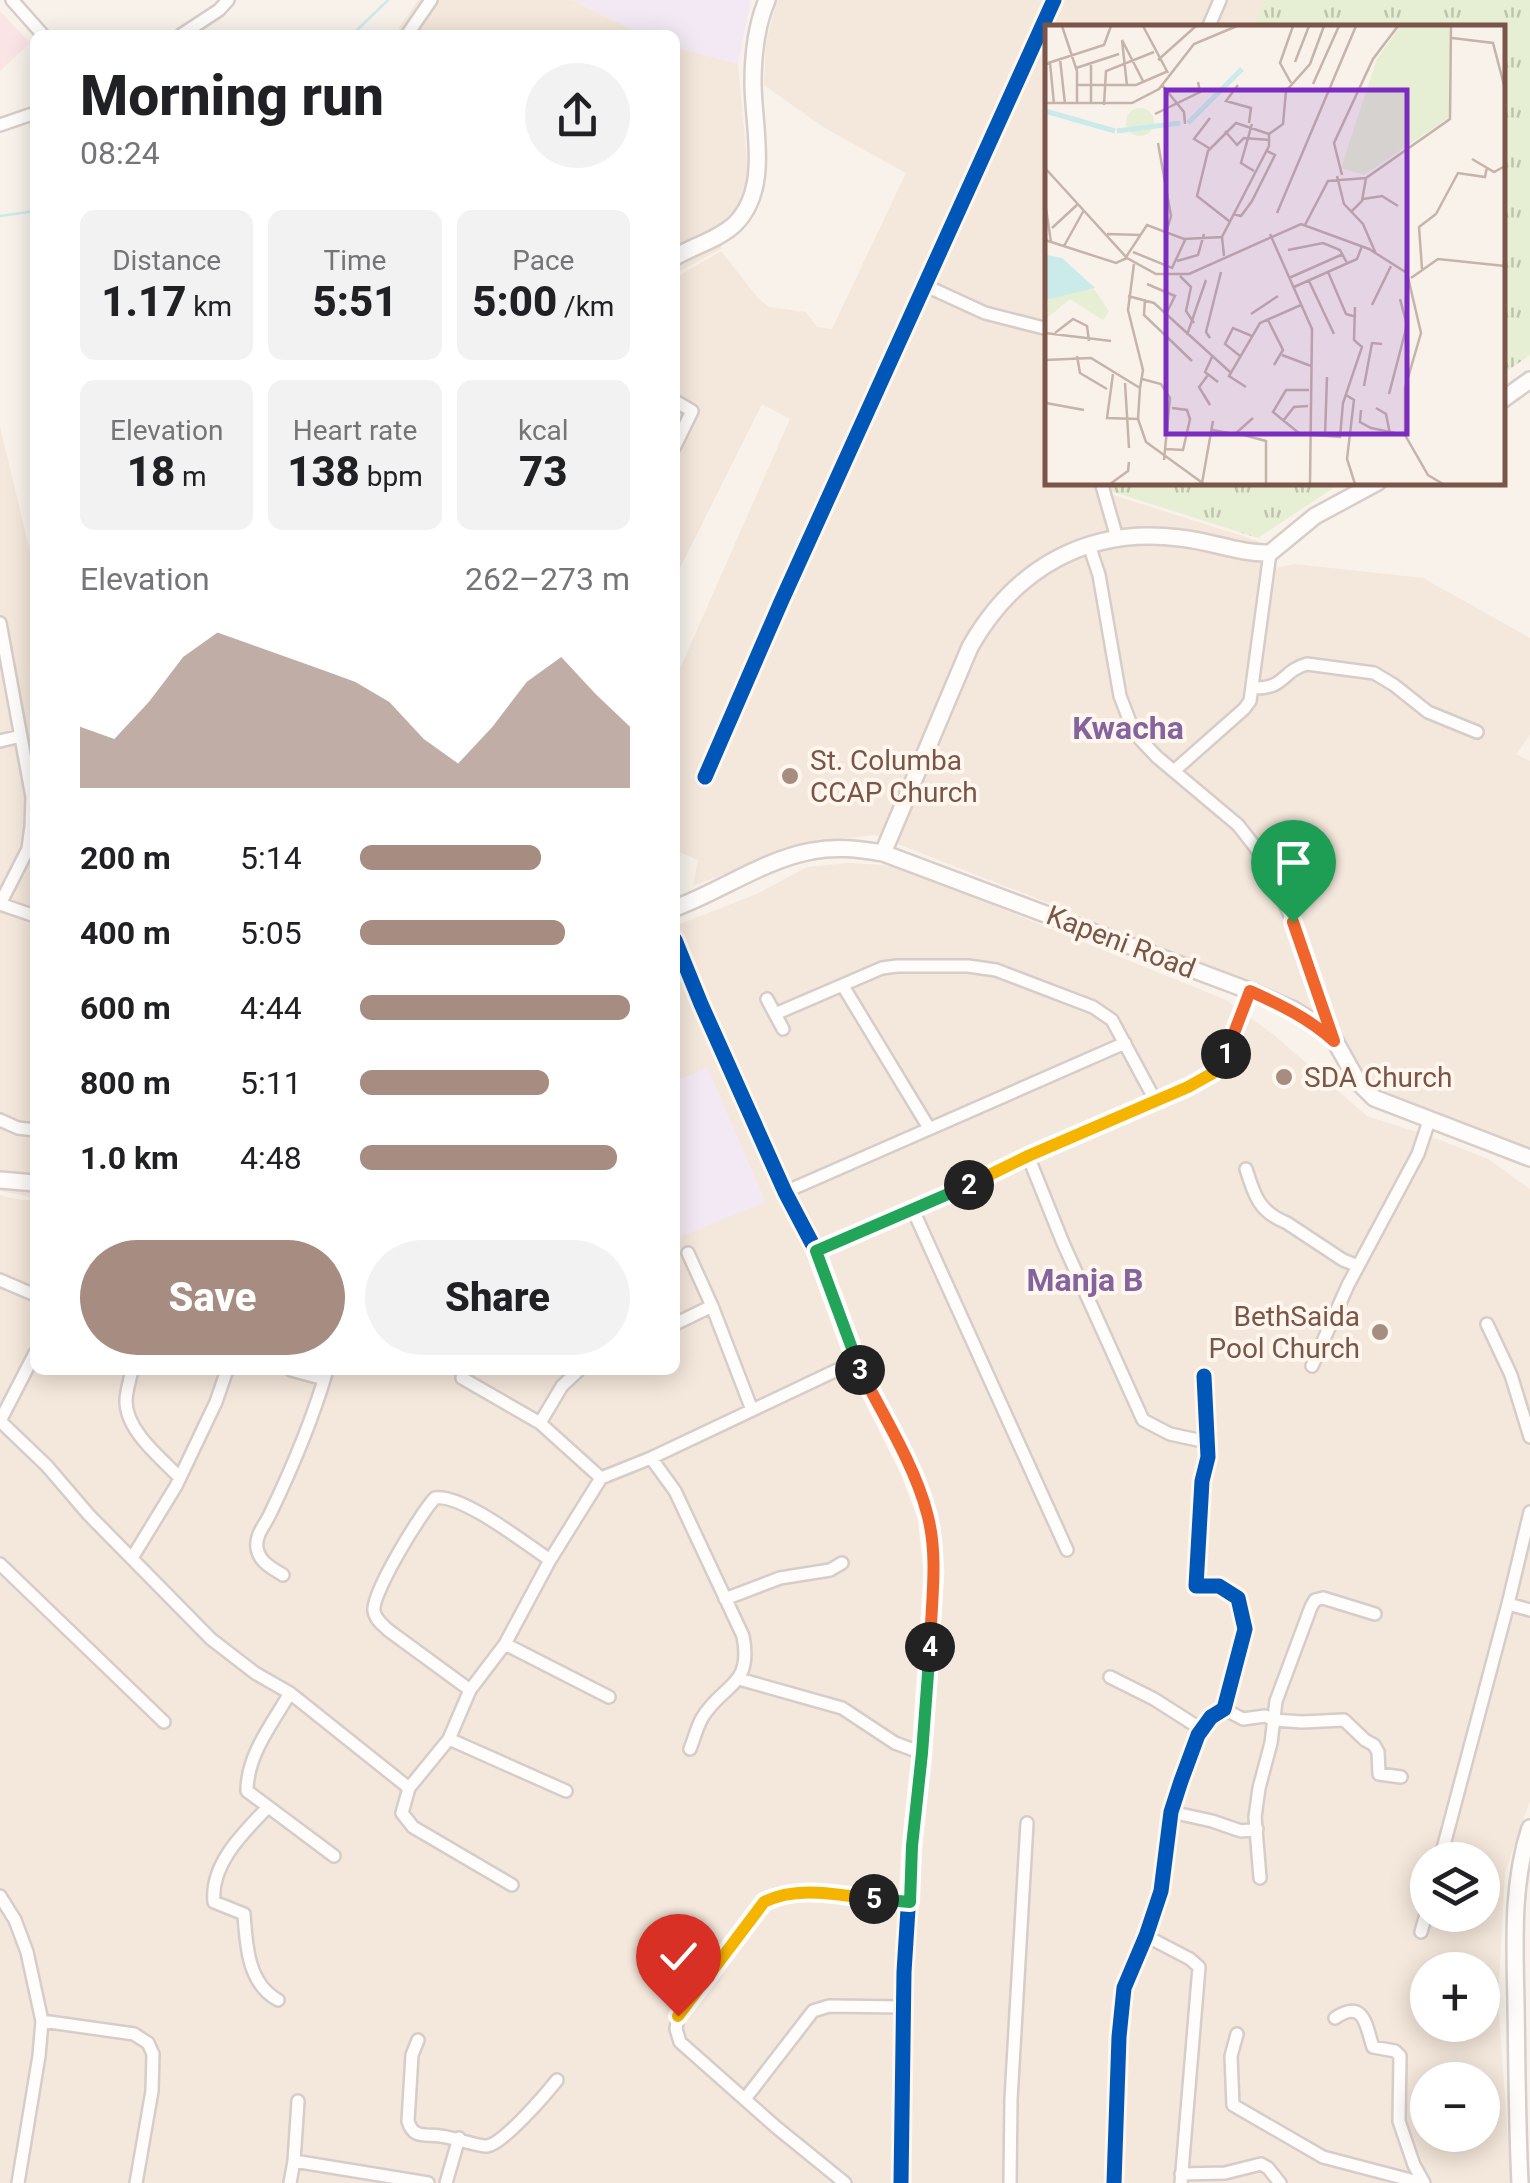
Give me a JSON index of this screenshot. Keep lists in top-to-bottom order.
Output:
{
  "streets": {
    "main road": ["Kapeni Road"]
  },
  "districts": ["Kwacha", "Manja B"],
  "places": ["St. Columba CCAP Church", "SDA Church", "BethSaida Pool Church"],
  "page": {
    "heading": ["Morning run", "08:24"],
    "stats": [
      ["Distance", "1.17 km"],
      ["Time", "5:51"],
      ["Pace", "5:00 /km"],
      ["Elevation", "18 m"],
      ["Heart rate", "138 bpm"],
      ["kcal", "73"]
    ],
    "chart": ["Elevation", "262–273 m"],
    "list": [
      {
        "name": "200 m",
        "note": "5:14"
      },
      {
        "name": "400 m",
        "note": "5:05"
      },
      {
        "name": "600 m",
        "note": "4:44"
      },
      {
        "name": "800 m",
        "note": "5:11"
      },
      {
        "name": "1.0 km",
        "note": "4:48"
      }
    ],
    "pins": [
      "1",
      "2",
      "3",
      "4",
      "5"
    ],
    "buttons": ["Save", "Share"],
    "map_buttons": ["+", "−"]
  }
}
